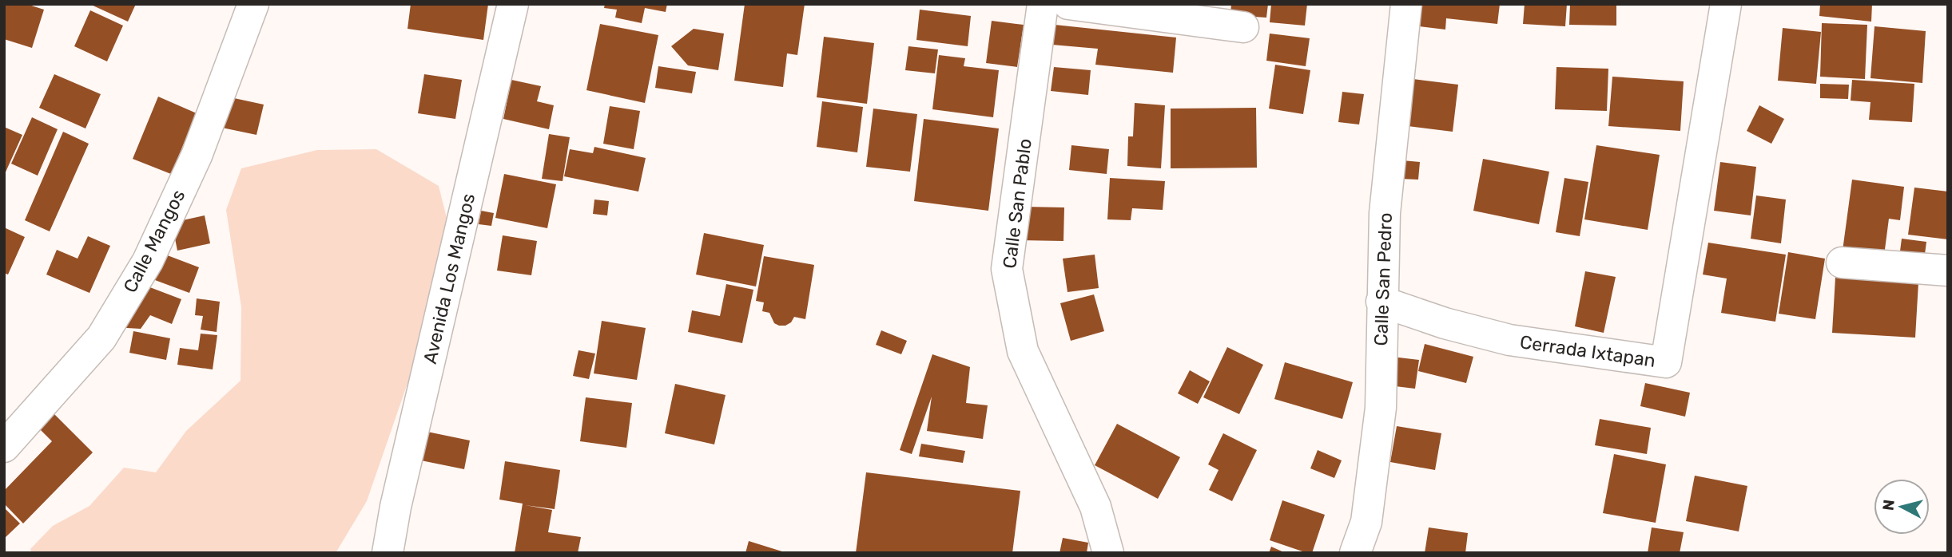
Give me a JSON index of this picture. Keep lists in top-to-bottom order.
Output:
{
  "streets": {
    "street": [
      "Calle San Pablo",
      "Calle Mangos",
      "Avenida Los Mangos",
      "Calle San Pedro",
      "Cerrada Ixtapan"
    ]
  },
  "crossings": [
    ["Calle San Pedro", "Cerrada Ixtapan"]
  ],
  "north": "left"
}
